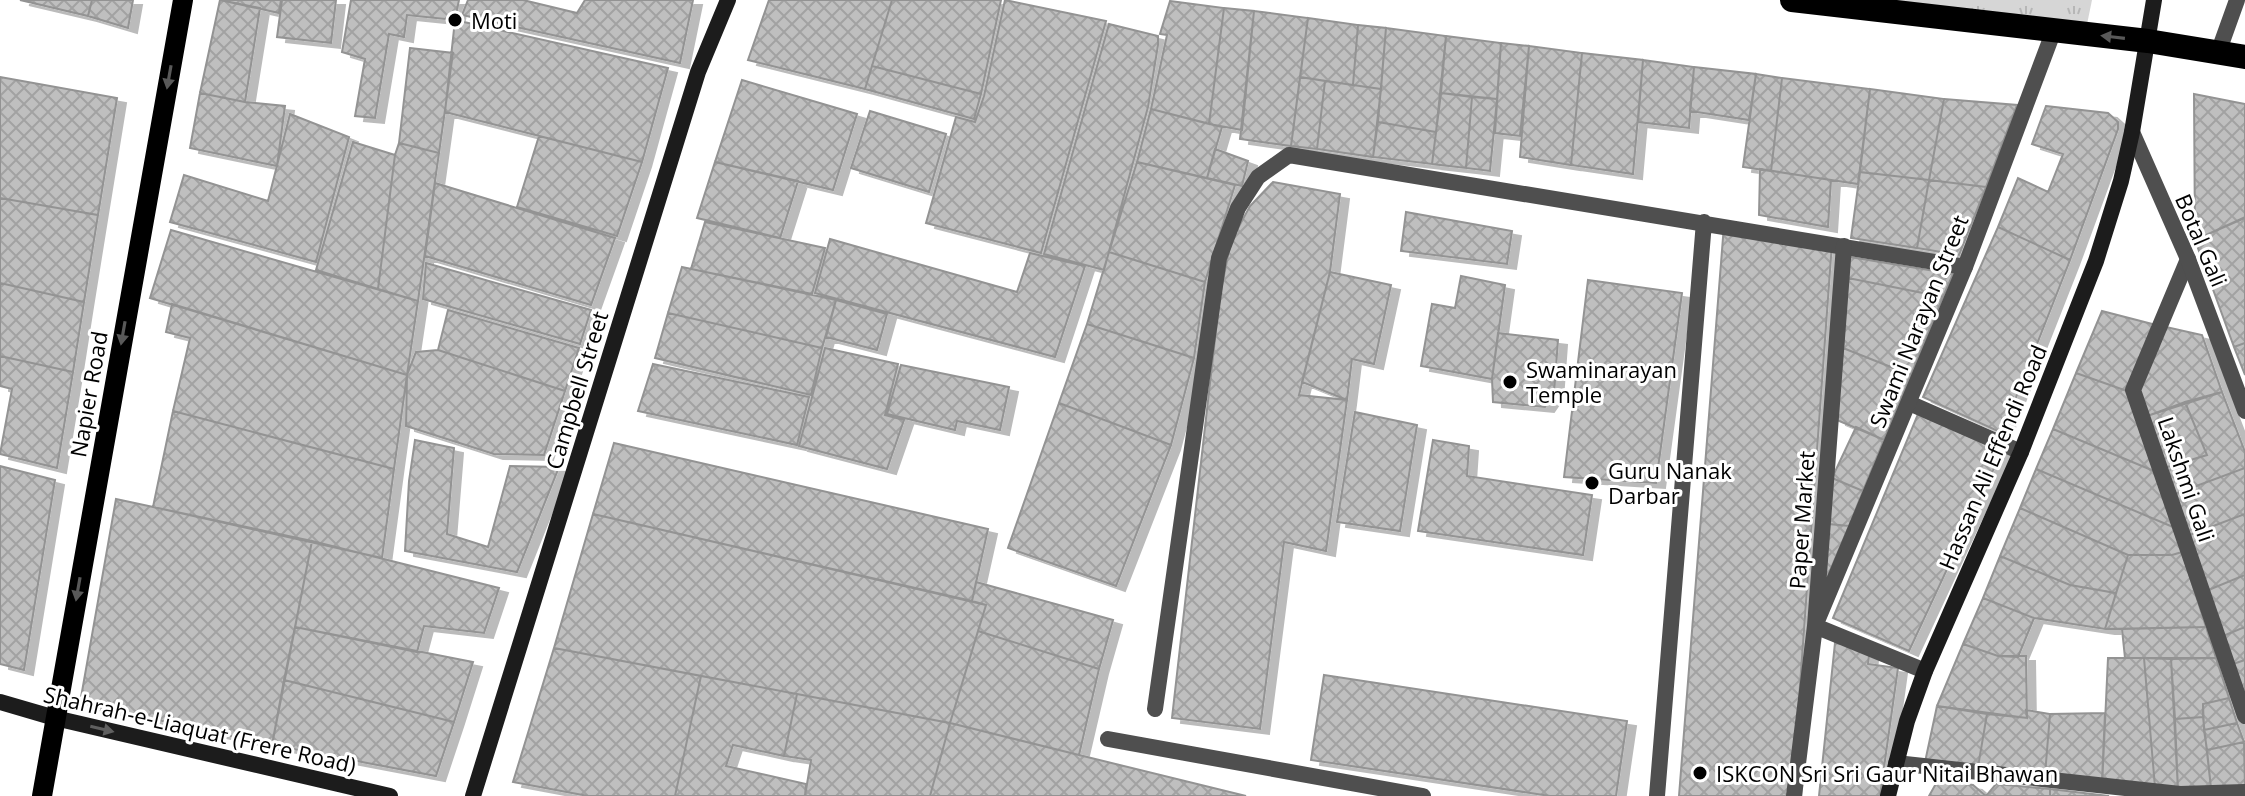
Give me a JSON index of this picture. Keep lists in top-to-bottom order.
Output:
{
  "streets": {
    "main road": ["Napier Road"],
    "street": [
      "Botal Gali",
      "Swami Narayan Street",
      "Campbell Street",
      "Hassan Ali Effendi Road",
      "Lakshmi Gali",
      "Paper Market",
      "Shahrah-e-Liaquat (Frere Road)"
    ]
  },
  "crossings": [
    ["Botal Gali", "Hassan Ali Effendi Road"],
    ["Botal Gali", "Lakshmi Gali"],
    ["Swami Narayan Street", "Paper Market"],
    ["Napier Road", "Shahrah-e-Liaquat (Frere Road)"]
  ],
  "one_way": ["Napier Road", "Shahrah-e-Liaquat (Frere Road)"],
  "places": [
    "Moti",
    "Swaminarayan Temple",
    "Guru Nanak Darbar",
    "ISKCON Sri Sri Gaur Nitai Bhawan"
  ]
}
